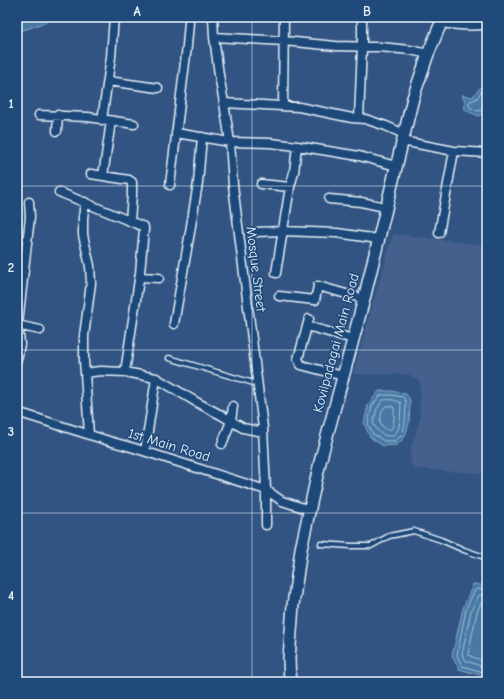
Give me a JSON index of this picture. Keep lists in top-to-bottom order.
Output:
{
  "streets": {
    "main road": ["Kovilpadagai Main Road"],
    "street": ["Mosque Street", "1st Main Road"]
  },
  "crossings": [
    ["Mosque Street", "1st Main Road"],
    ["Kovilpadagai Main Road", "1st Main Road"]
  ],
  "grid": {
    "columns": ["A", "B"],
    "rows": [
      "1",
      "2",
      "3",
      "4"
    ]
  }
}
